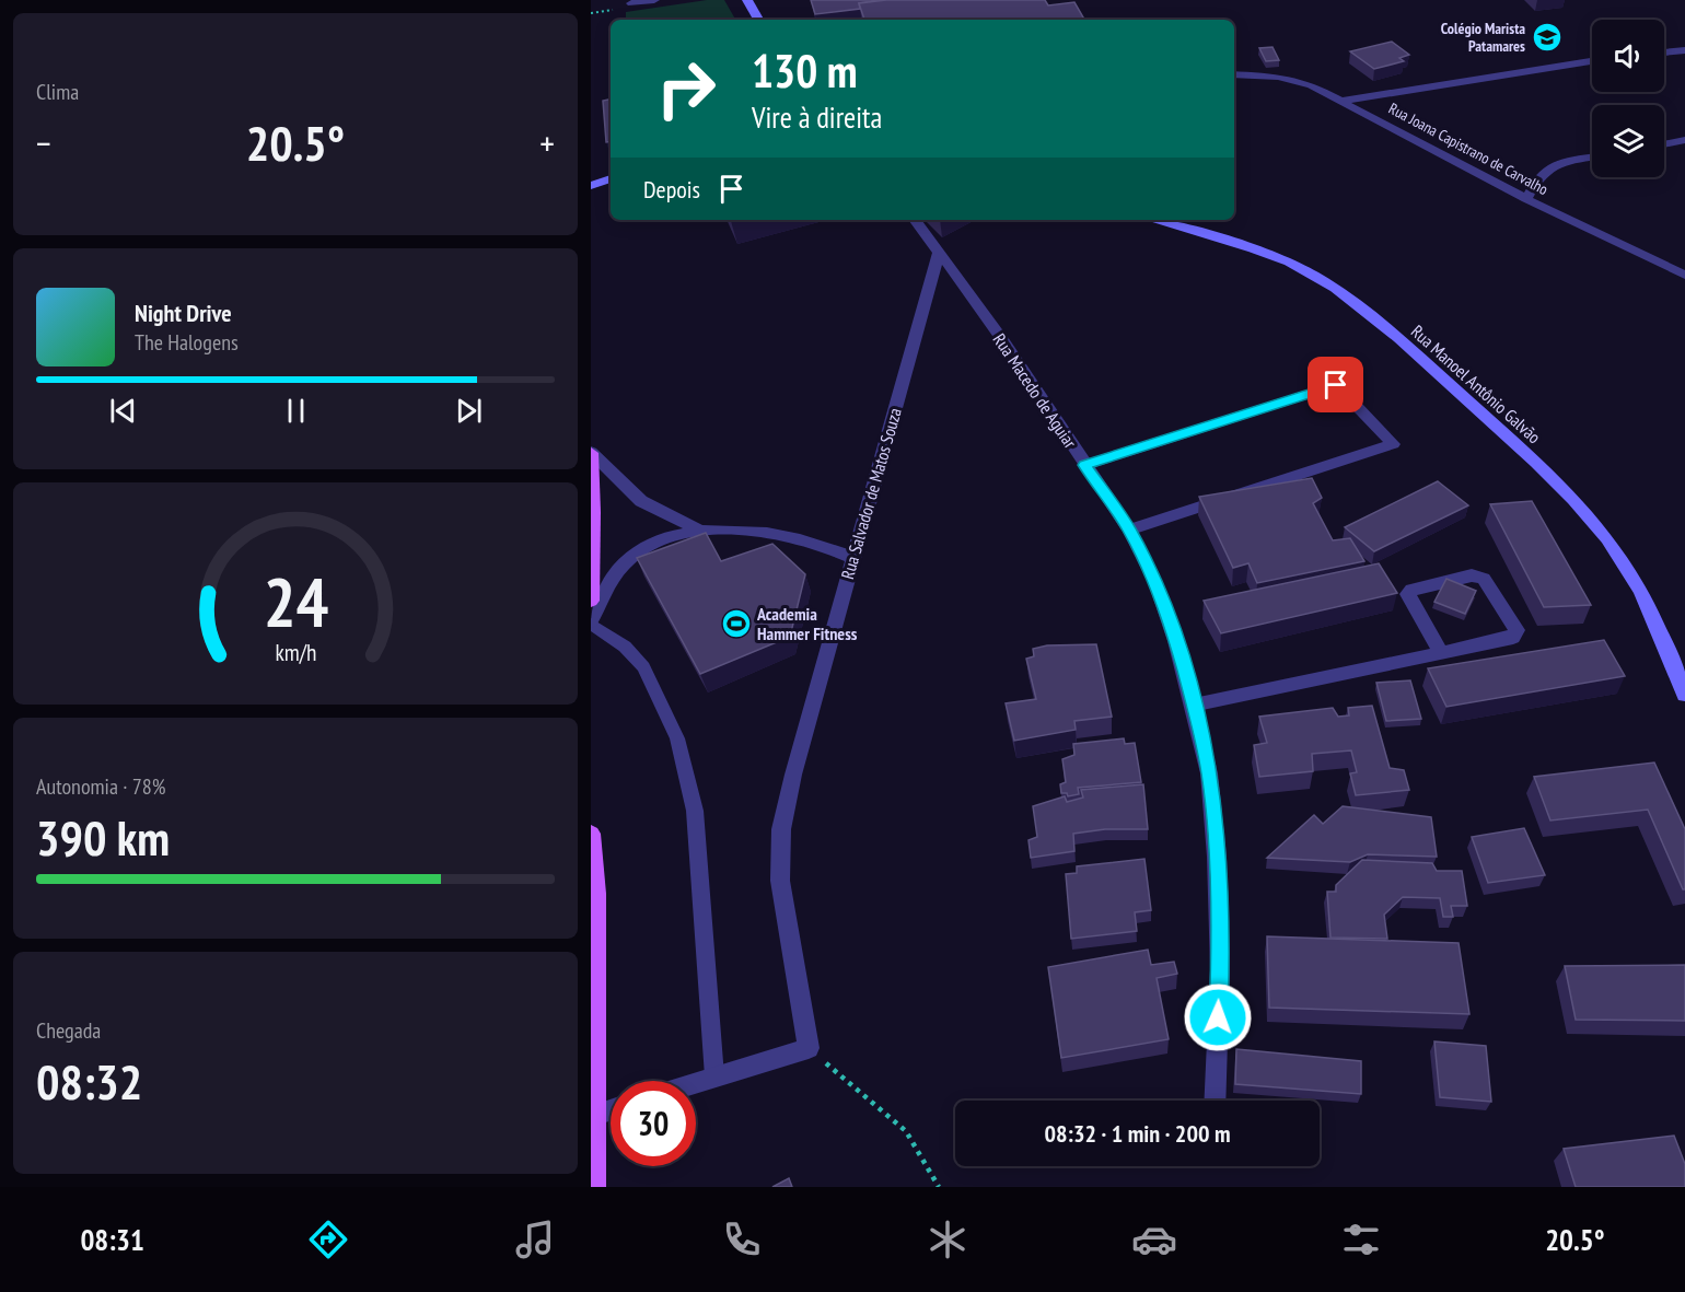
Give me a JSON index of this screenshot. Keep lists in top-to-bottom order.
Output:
{
  "streets": {
    "street": [
      "Rua Joana Capistrano de Carvalho",
      "Rua Manoel Antônio Galvão",
      "Rua Macedo de Aguiar",
      "Rua Salvador de Matos Souza"
    ]
  },
  "crossings": [
    ["Rua Macedo de Aguiar", "Rua Salvador de Matos Souza"]
  ],
  "places": {
    "school or university": ["Colégio Marista Patamares"],
    "sports": ["Academia Hammer Fitness"]
  },
  "page": {
    "tile": [
      "Clima",
      ["Autonomia · 78%", "390 km"],
      ["Chegada", "08:32"]
    ],
    "turn": ["130 m", "Vire à direita"],
    "heat": ["−", "20.5°", "+"],
    "then": "Depois",
    "song": ["Night Drive", "The Halogens"],
    "limit": "30",
    "trip": "08:32 · 1 min · 200 m",
    "tabs": ["08:31", "20.5°"],
    "gauge": ["24", "km/h"]
  }
}
